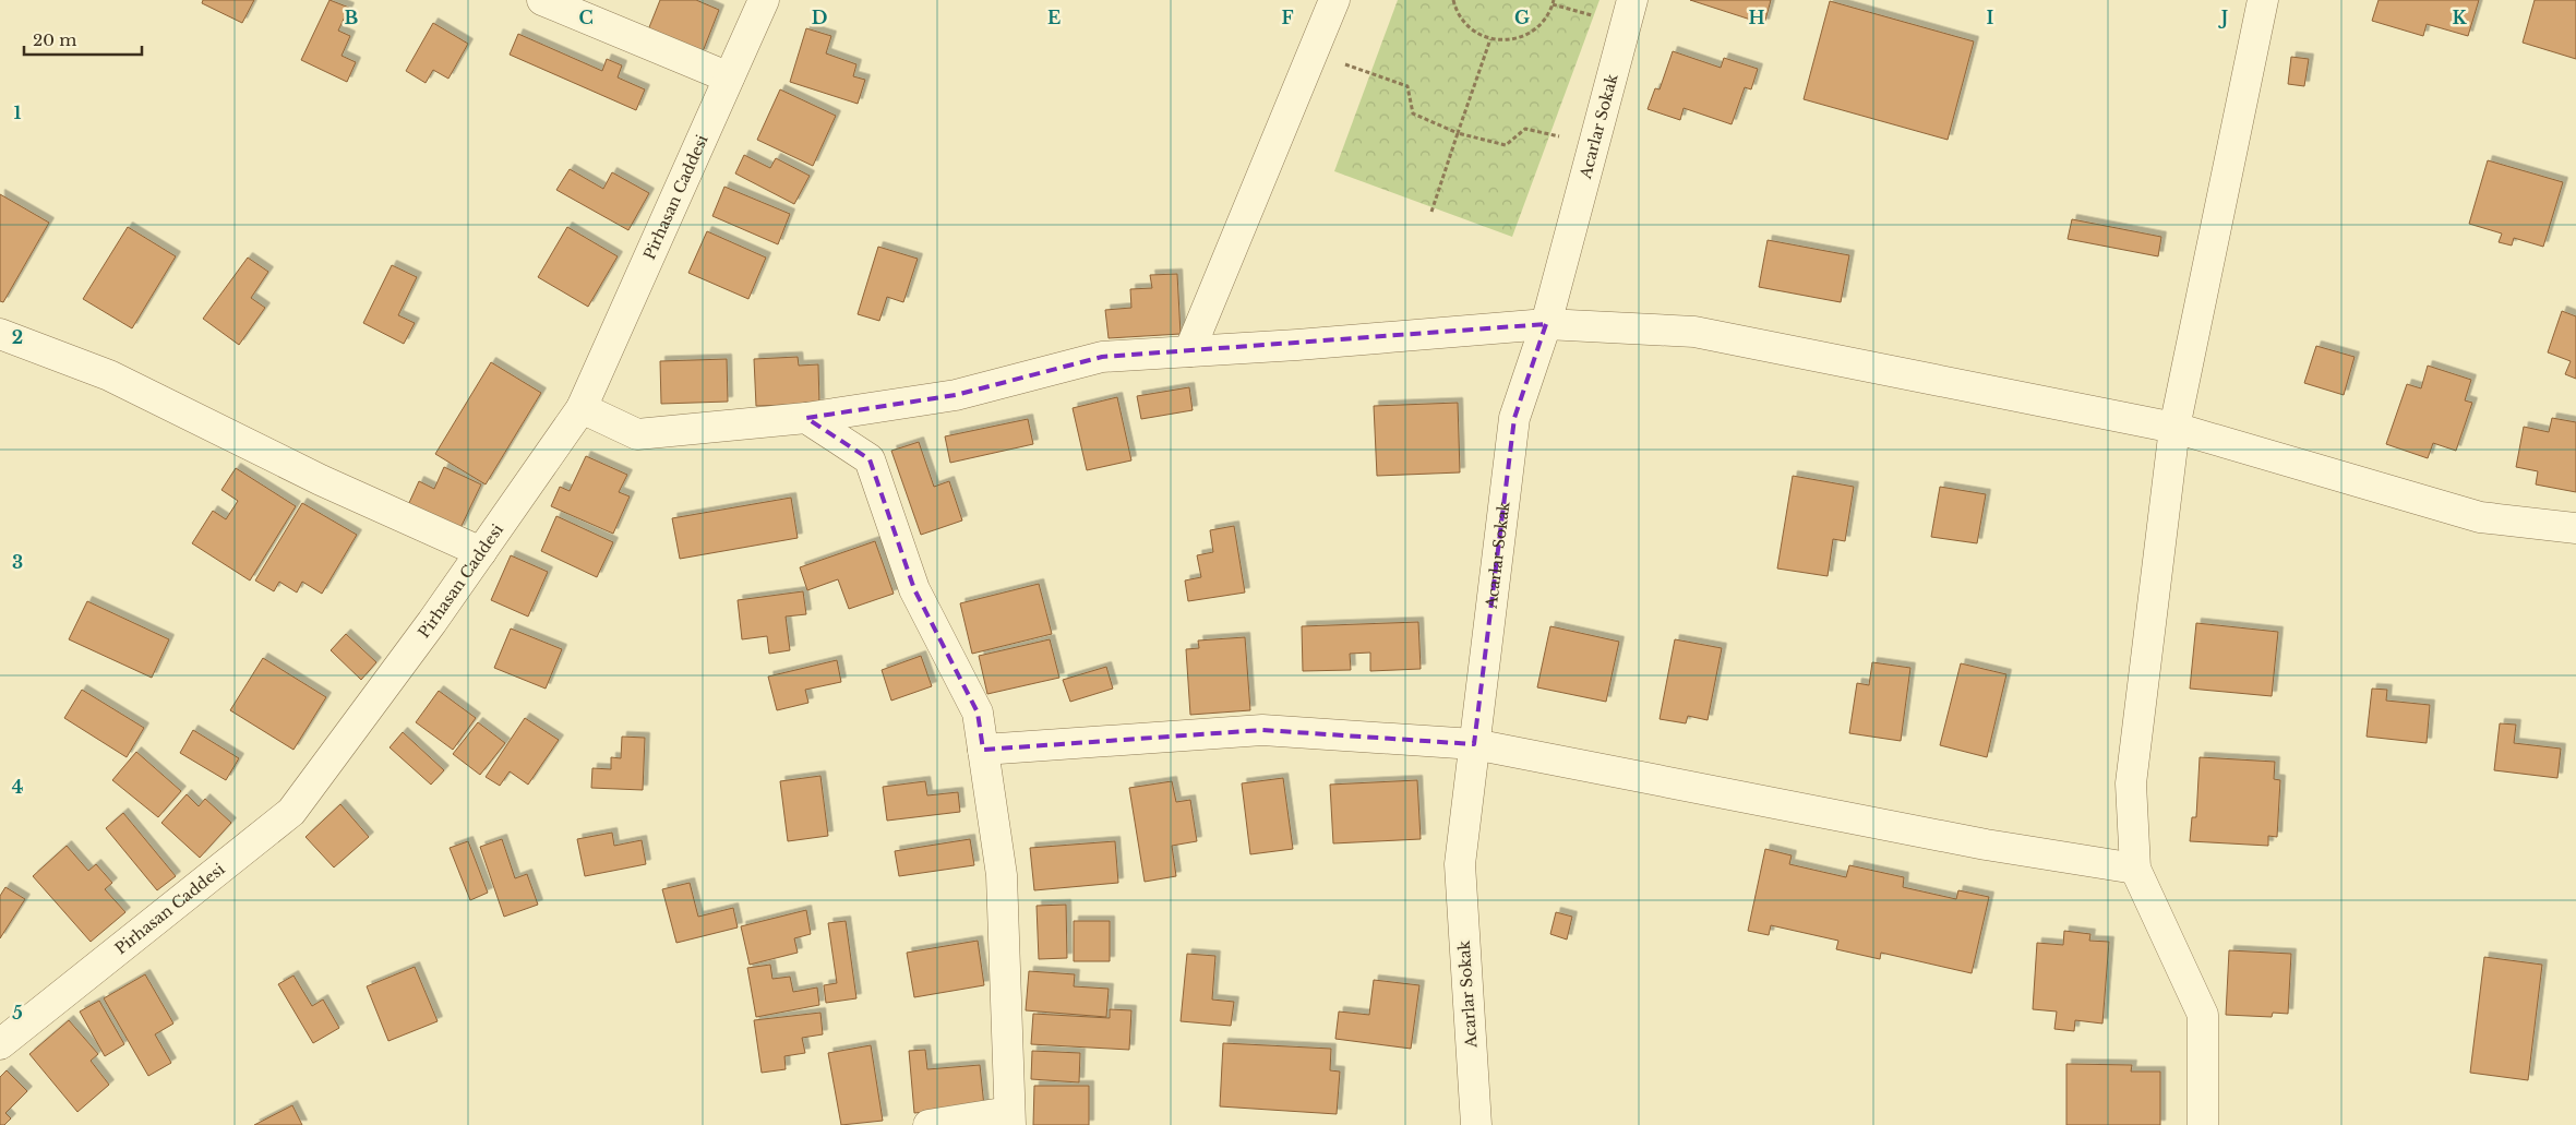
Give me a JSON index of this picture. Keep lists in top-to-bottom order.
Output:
{
  "streets": {
    "street": ["Acarlar Sokak", "Pirhasan Caddesi"]
  },
  "scale_bar": "20 m",
  "grid": {
    "columns": [
      "B",
      "C",
      "D",
      "E",
      "F",
      "G",
      "H",
      "I",
      "J",
      "K"
    ],
    "rows": [
      "1",
      "2",
      "3",
      "4",
      "5"
    ]
  }
}
